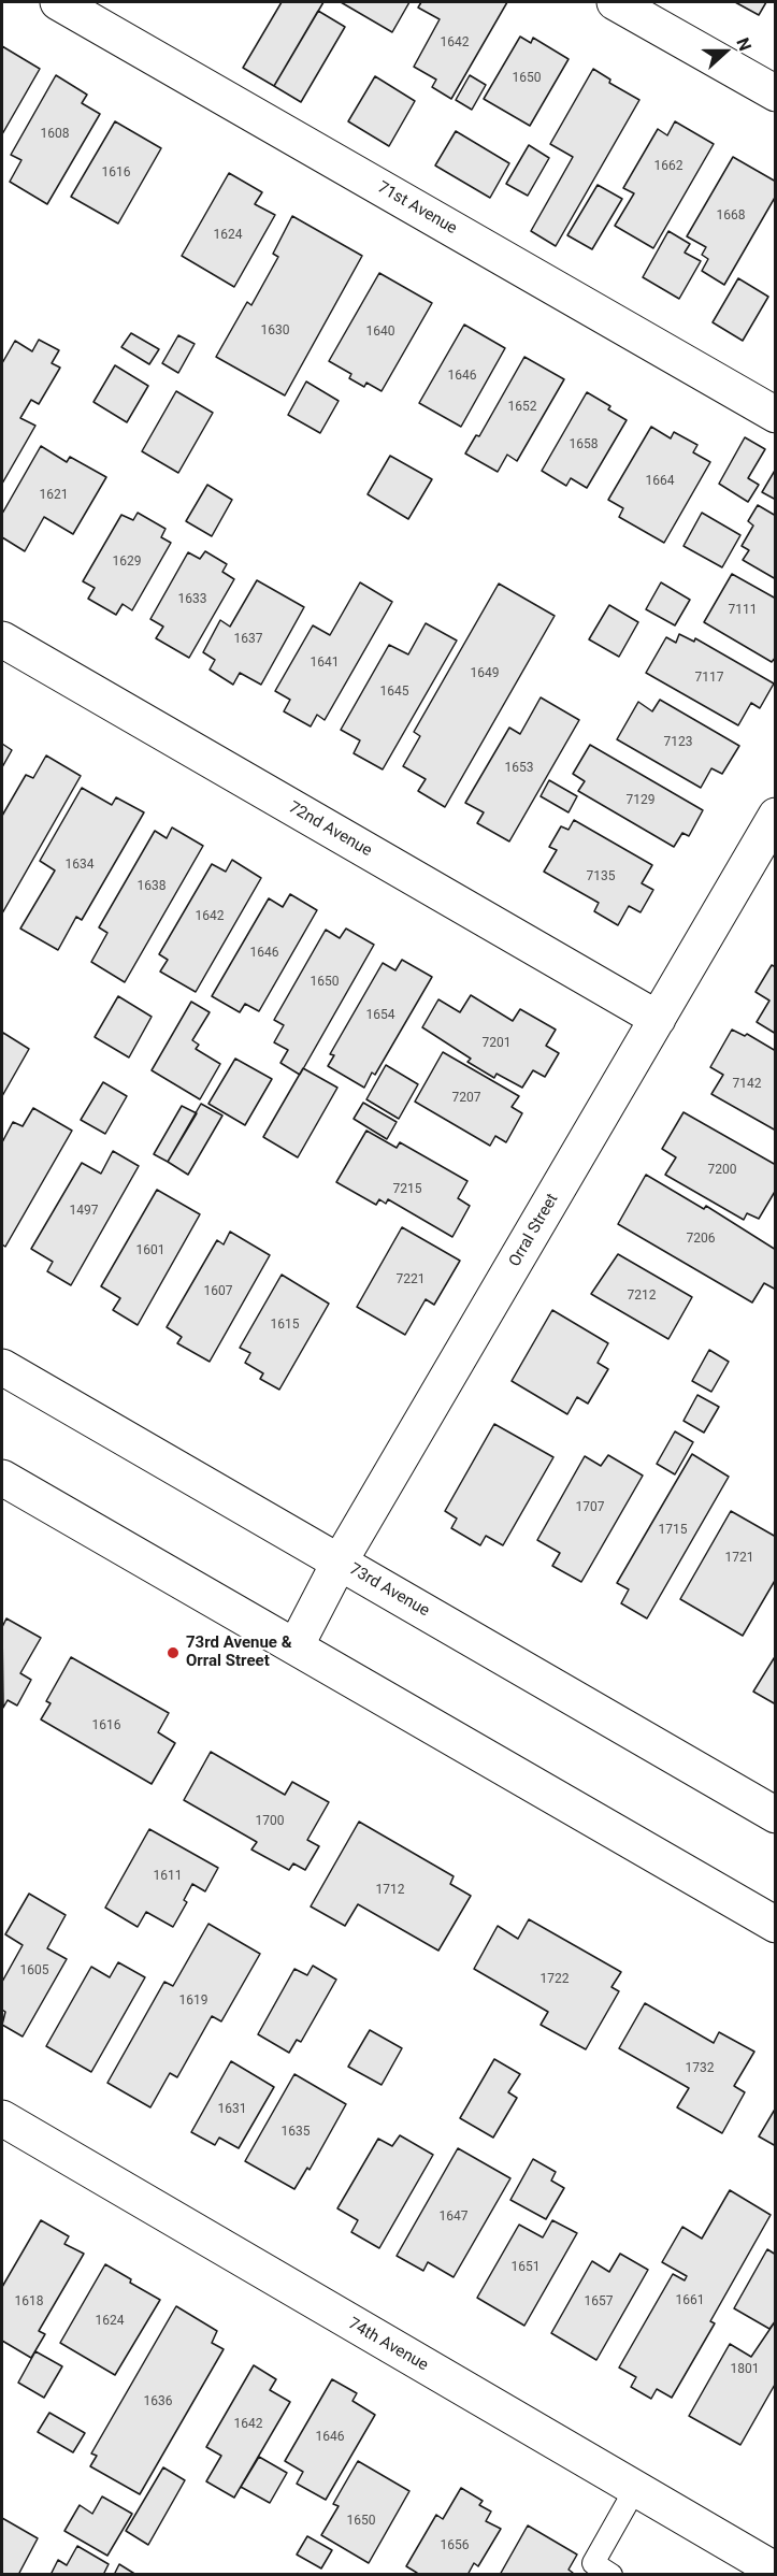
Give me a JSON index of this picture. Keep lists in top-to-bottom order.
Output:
{
  "streets": {
    "street": [
      "71st Avenue",
      "72nd Avenue",
      "Orral Street",
      "73rd Avenue",
      "74th Avenue"
    ]
  },
  "crossings": [
    ["72nd Avenue", "Orral Street"],
    ["Orral Street", "73rd Avenue"]
  ],
  "places": ["73rd Avenue & Orral Street"],
  "house_numbers": [
    "1642",
    "1650",
    "1608",
    "1662",
    "1616",
    "1668",
    "1624",
    "1630",
    "1640",
    "1646",
    "1652",
    "1658",
    "1664",
    "1621",
    "1629",
    "1633",
    "7111",
    "1637",
    "1641",
    "1649",
    "7117",
    "1645",
    "7123",
    "1653",
    "7129",
    "1634",
    "7135",
    "1638",
    "1642",
    "1646",
    "1650",
    "1654",
    "7201",
    "7142",
    "7207",
    "7200",
    "7215",
    "1497",
    "7206",
    "1601",
    "7221",
    "1607",
    "7212",
    "1615",
    "1707",
    "1715",
    "1721",
    "1616",
    "1700",
    "1611",
    "1712",
    "1605",
    "1722",
    "1619",
    "1732",
    "1631",
    "1635",
    "1647",
    "1651",
    "1661",
    "1618",
    "1657",
    "1624",
    "1801",
    "1636",
    "1642",
    "1646",
    "1650",
    "1656"
  ],
  "north": "right"
}
